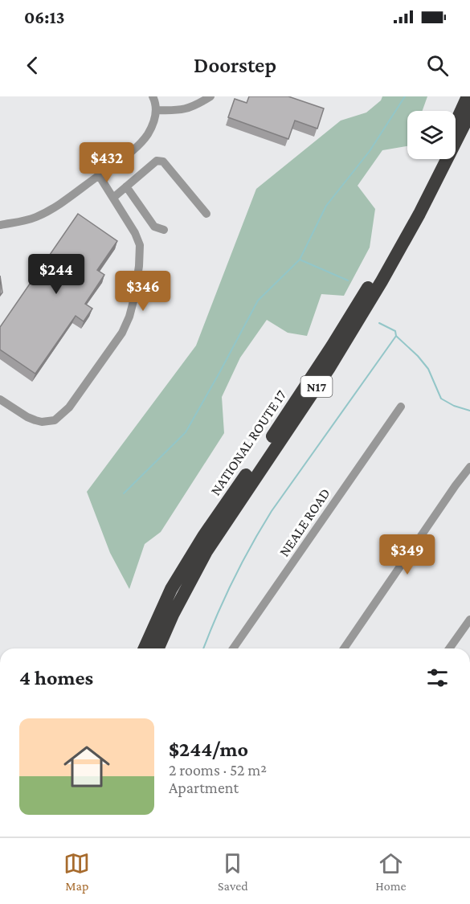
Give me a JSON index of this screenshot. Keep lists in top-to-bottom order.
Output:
{
  "streets": {
    "highway": ["N17", "NATIONAL ROUTE 17"],
    "street": ["NEALE ROAD"]
  },
  "page": {
    "status": "06:13",
    "header": "Doorstep",
    "price": [
      "$432",
      "$244",
      "$346",
      "$349"
    ],
    "heading": "4 homes",
    "list": [
      {
        "name": "$244/mo",
        "note": "2 rooms · 52 m² · Apartment"
      }
    ],
    "tabs": ["Map", "Saved", "Home"]
  }
}
